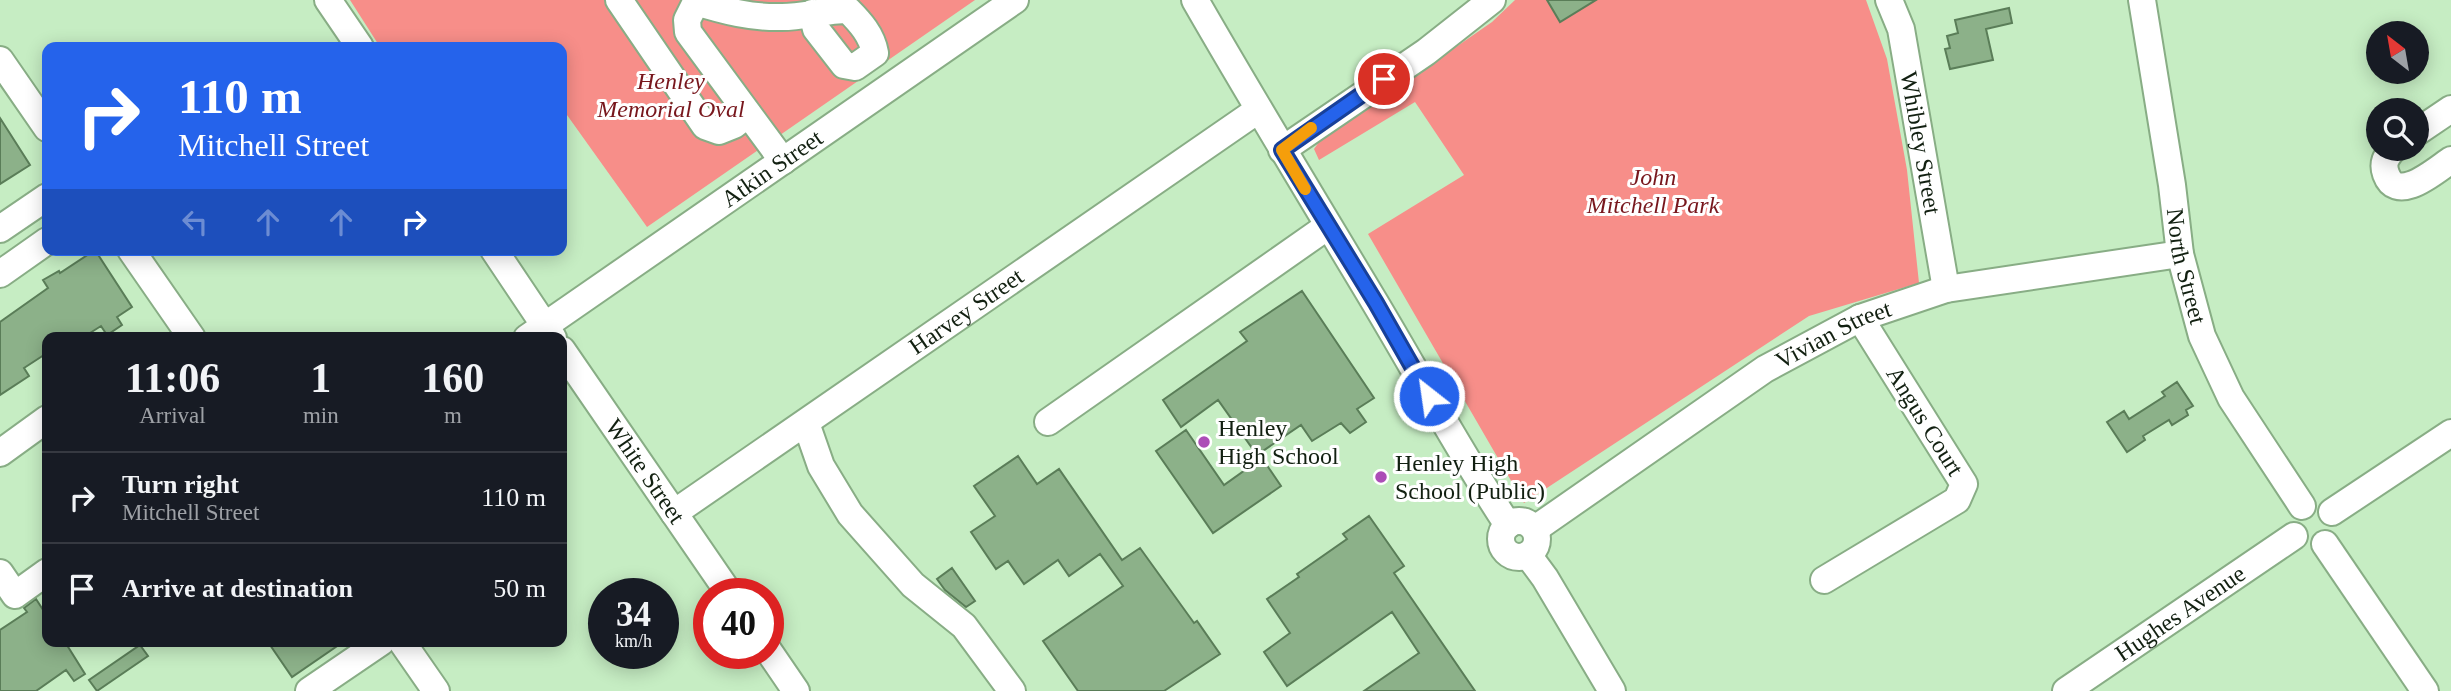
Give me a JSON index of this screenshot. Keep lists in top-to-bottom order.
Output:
{
  "streets": {
    "street": [
      "Whibley Street",
      "Atkin Street",
      "North Street",
      "Harvey Street",
      "Vivian Street",
      "Angus Court",
      "White Street",
      "Hughes Avenue"
    ]
  },
  "crossings": [
    ["Whibley Street", "Vivian Street"],
    ["North Street", "Vivian Street"],
    ["North Street", "Hughes Avenue"],
    ["Harvey Street", "White Street"],
    ["Vivian Street", "Angus Court"]
  ],
  "parks": ["Henley Memorial Oval", "John Mitchell Park"],
  "places": ["Henley High School", "Henley High School (Public)"],
  "north": "top left",
  "page": {
    "turn": ["110 m", "Mitchell Street"],
    "eta": [
      "11:06",
      "Arrival",
      "1",
      "min",
      "160",
      "m"
    ],
    "list": [
      {
        "name": "Turn right",
        "note": "Mitchell Street",
        "value": "110 m"
      },
      {
        "name": "Arrive at destination",
        "value": "50 m"
      }
    ],
    "speed": "34 km/h",
    "limit": "40"
  }
}
